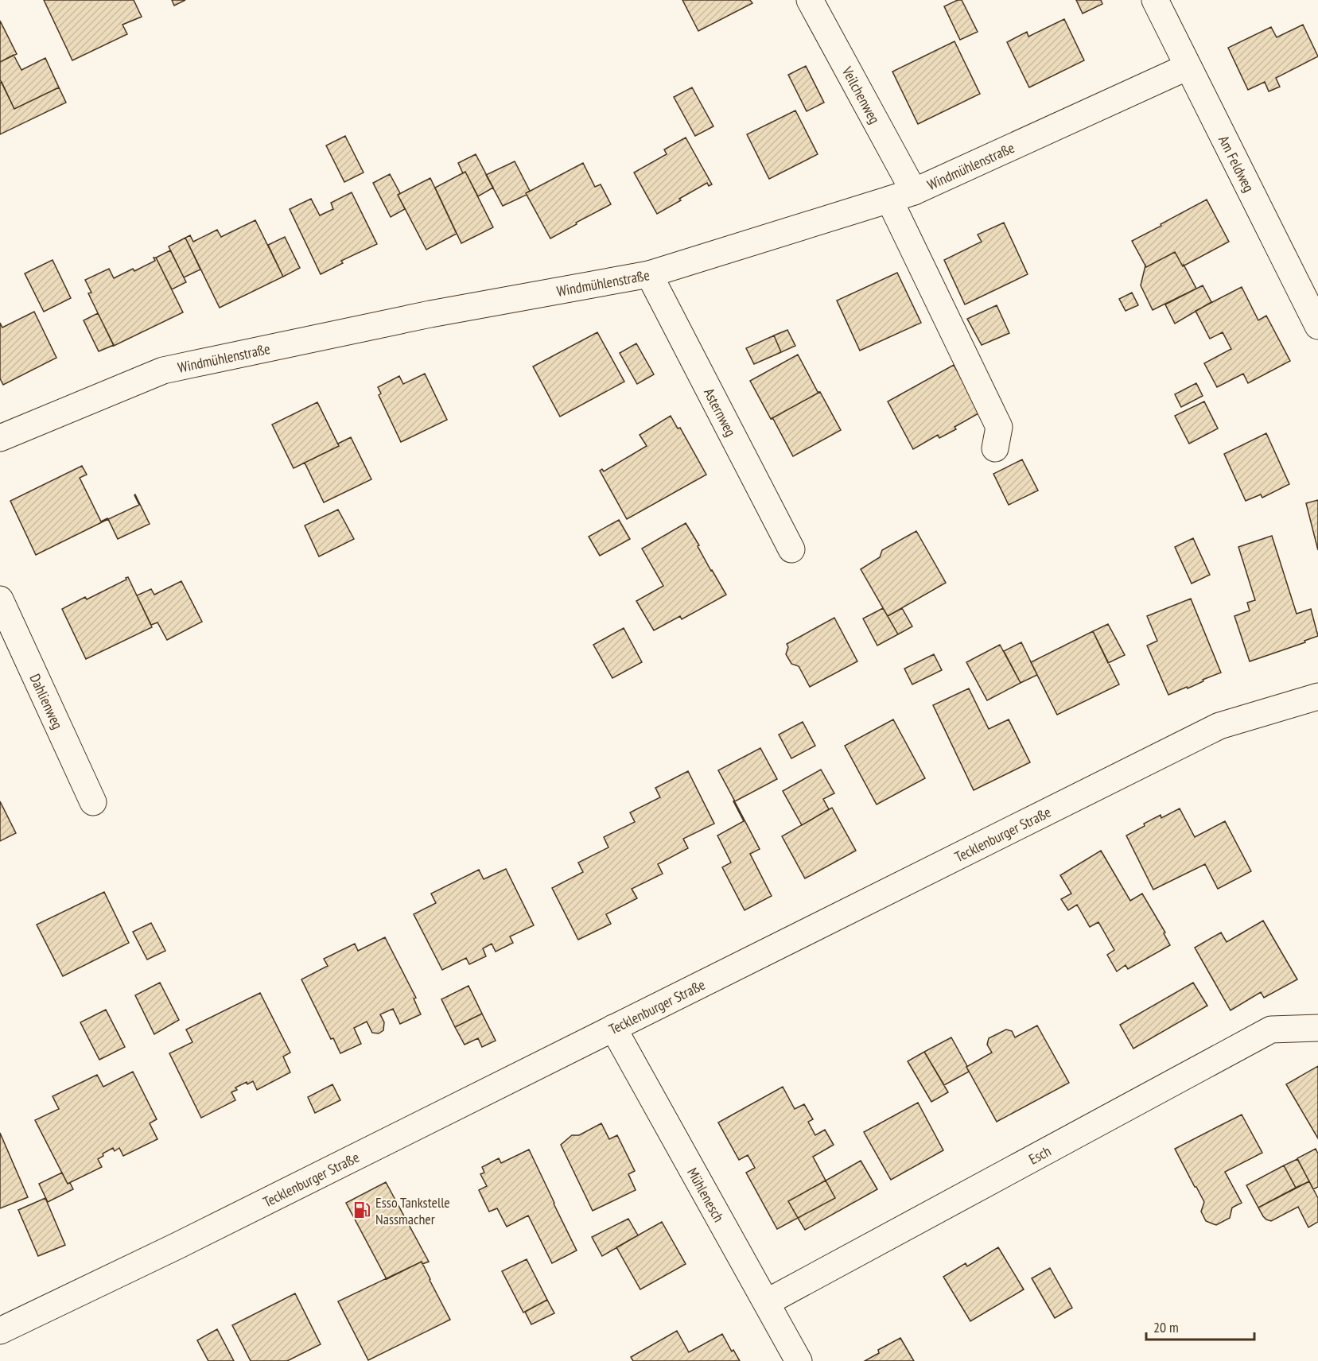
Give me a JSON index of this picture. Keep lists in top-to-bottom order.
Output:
{
  "streets": {
    "street": [
      "Veilchenweg",
      "Am Feldweg",
      "Windmühlenstraße",
      "Asternweg",
      "Dahlienweg",
      "Tecklenburger Straße",
      "Esch",
      "Mühlenesch"
    ]
  },
  "crossings": [
    ["Veilchenweg", "Windmühlenstraße"],
    ["Am Feldweg", "Windmühlenstraße"],
    ["Windmühlenstraße", "Asternweg"],
    ["Tecklenburger Straße", "Mühlenesch"],
    ["Esch", "Mühlenesch"]
  ],
  "places": {
    "fuel station": ["Esso Tankstelle Nassmacher"]
  },
  "scale_bar": "20 m"
}
